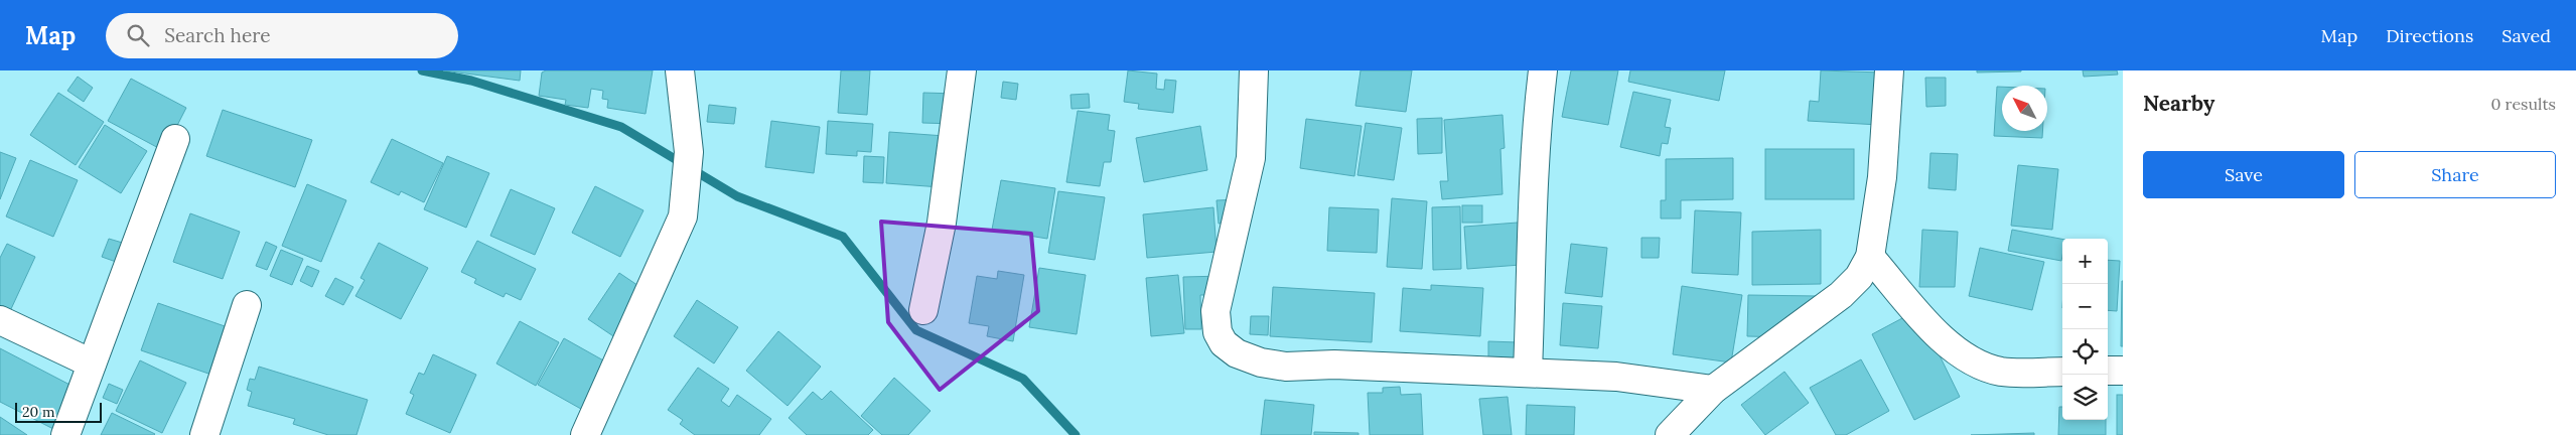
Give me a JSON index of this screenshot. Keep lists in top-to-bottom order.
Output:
{
  "scale_bar": "20 m",
  "north": "top left",
  "page": {
    "header": "Map",
    "search": "Search here",
    "nav": ["Map", "Directions", "Saved"],
    "heading": ["Nearby", "0 results"],
    "buttons": ["Save", "Share"],
    "map_buttons": ["+", "−"],
    "scale": "20 m"
  }
}
